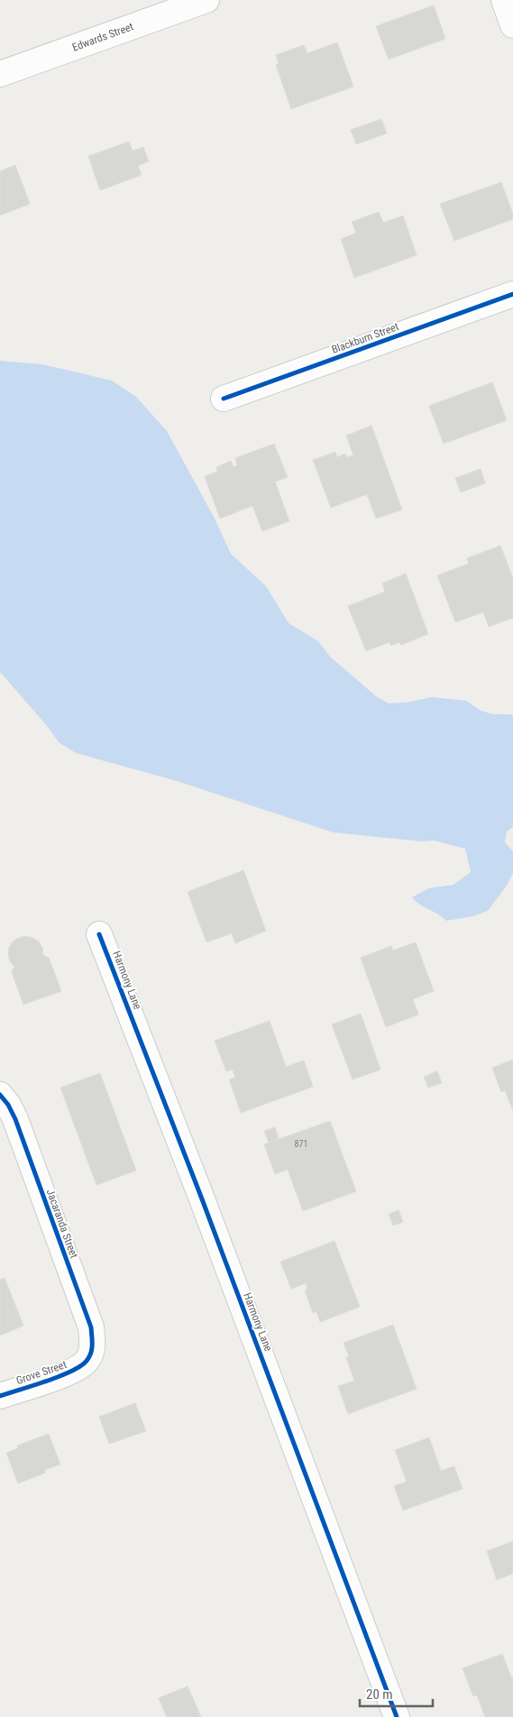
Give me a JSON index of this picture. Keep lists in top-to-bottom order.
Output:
{
  "streets": {
    "street": [
      "Edwards Street",
      "Blackburn Street",
      "Harmony Lane",
      "Jacaranda Street",
      "Grove Street"
    ]
  },
  "crossings": [
    ["Jacaranda Street", "Grove Street"]
  ],
  "house_numbers": ["871"],
  "scale_bar": "20 m"
}
